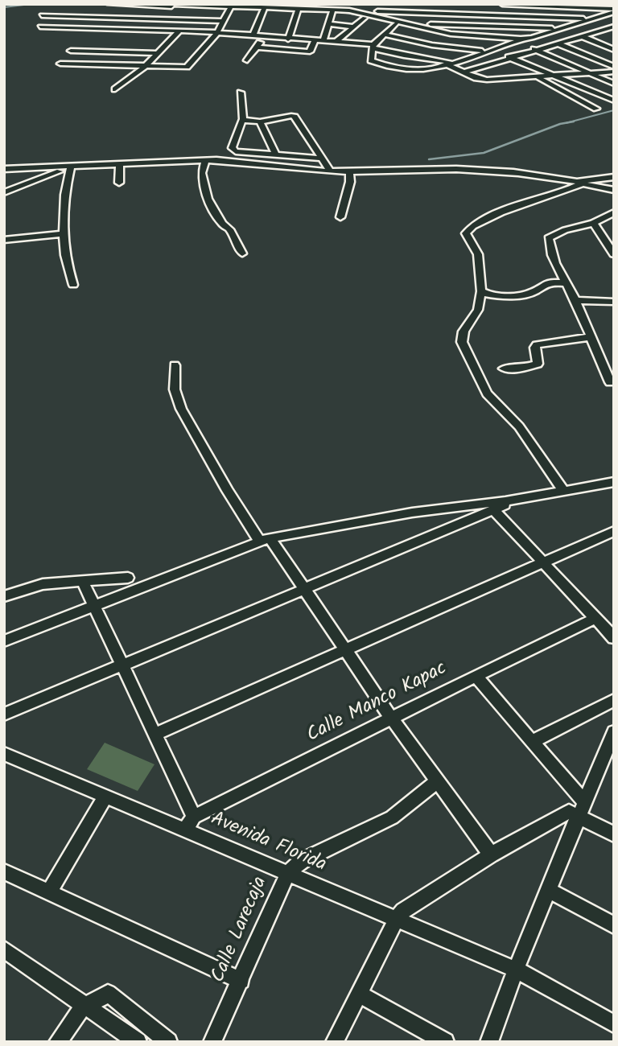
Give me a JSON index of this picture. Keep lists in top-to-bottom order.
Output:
{
  "streets": {
    "street": ["Calle Manco Kapac", "Avenida Florida", "Calle Larecaja"]
  },
  "crossings": [
    ["Calle Manco Kapac", "Avenida Florida"],
    ["Avenida Florida", "Calle Larecaja"]
  ]
}
